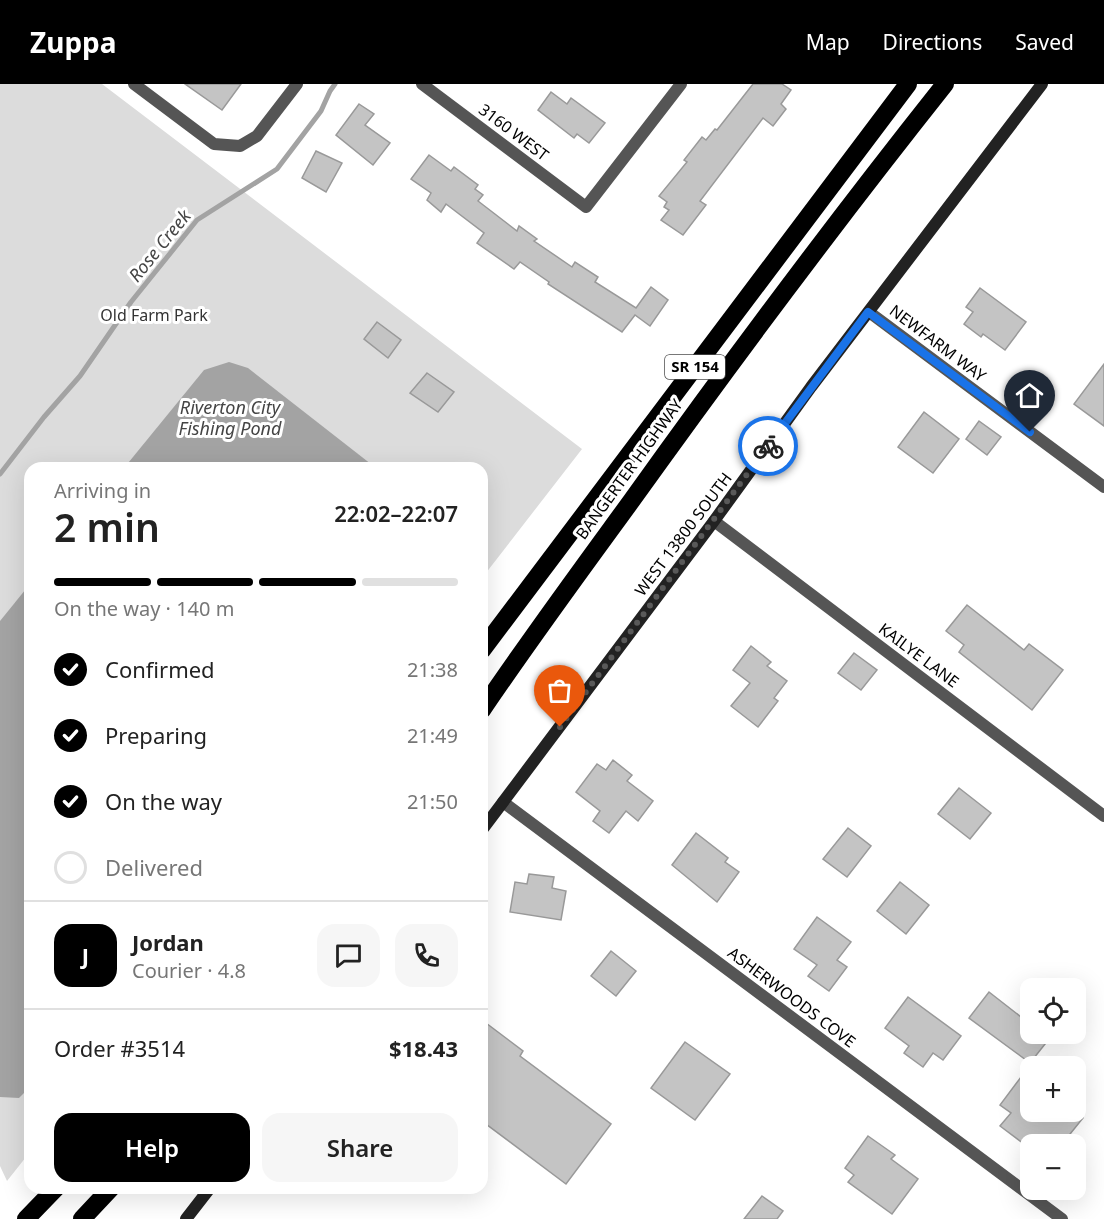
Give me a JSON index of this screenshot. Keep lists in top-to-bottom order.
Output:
{
  "streets": {
    "highway": ["SR 154", "BANGERTER HIGHWAY"],
    "street": [
      "3160 WEST",
      "NEWFARM WAY",
      "WEST 13800 SOUTH",
      "KAILYE LANE",
      "ASHERWOODS COVE"
    ]
  },
  "crossings": [
    ["NEWFARM WAY", "WEST 13800 SOUTH"],
    ["WEST 13800 SOUTH", "KAILYE LANE"],
    ["WEST 13800 SOUTH", "ASHERWOODS COVE"]
  ],
  "water": ["Rose Creek", "Riverton City Fishing Pond"],
  "parks": ["Old Farm Park"],
  "page": {
    "header": "Zuppa",
    "nav": ["Map", "Directions", "Saved"],
    "heading": ["2 min", "Arriving in", "22:02–22:07"],
    "panel": [
      "Jordan",
      "Courier · 4.8",
      "Order #3514",
      "$18.43"
    ],
    "bar": "On the way · 140 m",
    "list": [
      ["Confirmed", "21:38"],
      ["Preparing", "21:49"],
      ["On the way", "21:50"],
      "Delivered"
    ],
    "round": "J",
    "map_buttons": ["+", "−"],
    "buttons": ["Help", "Share"]
  }
}
